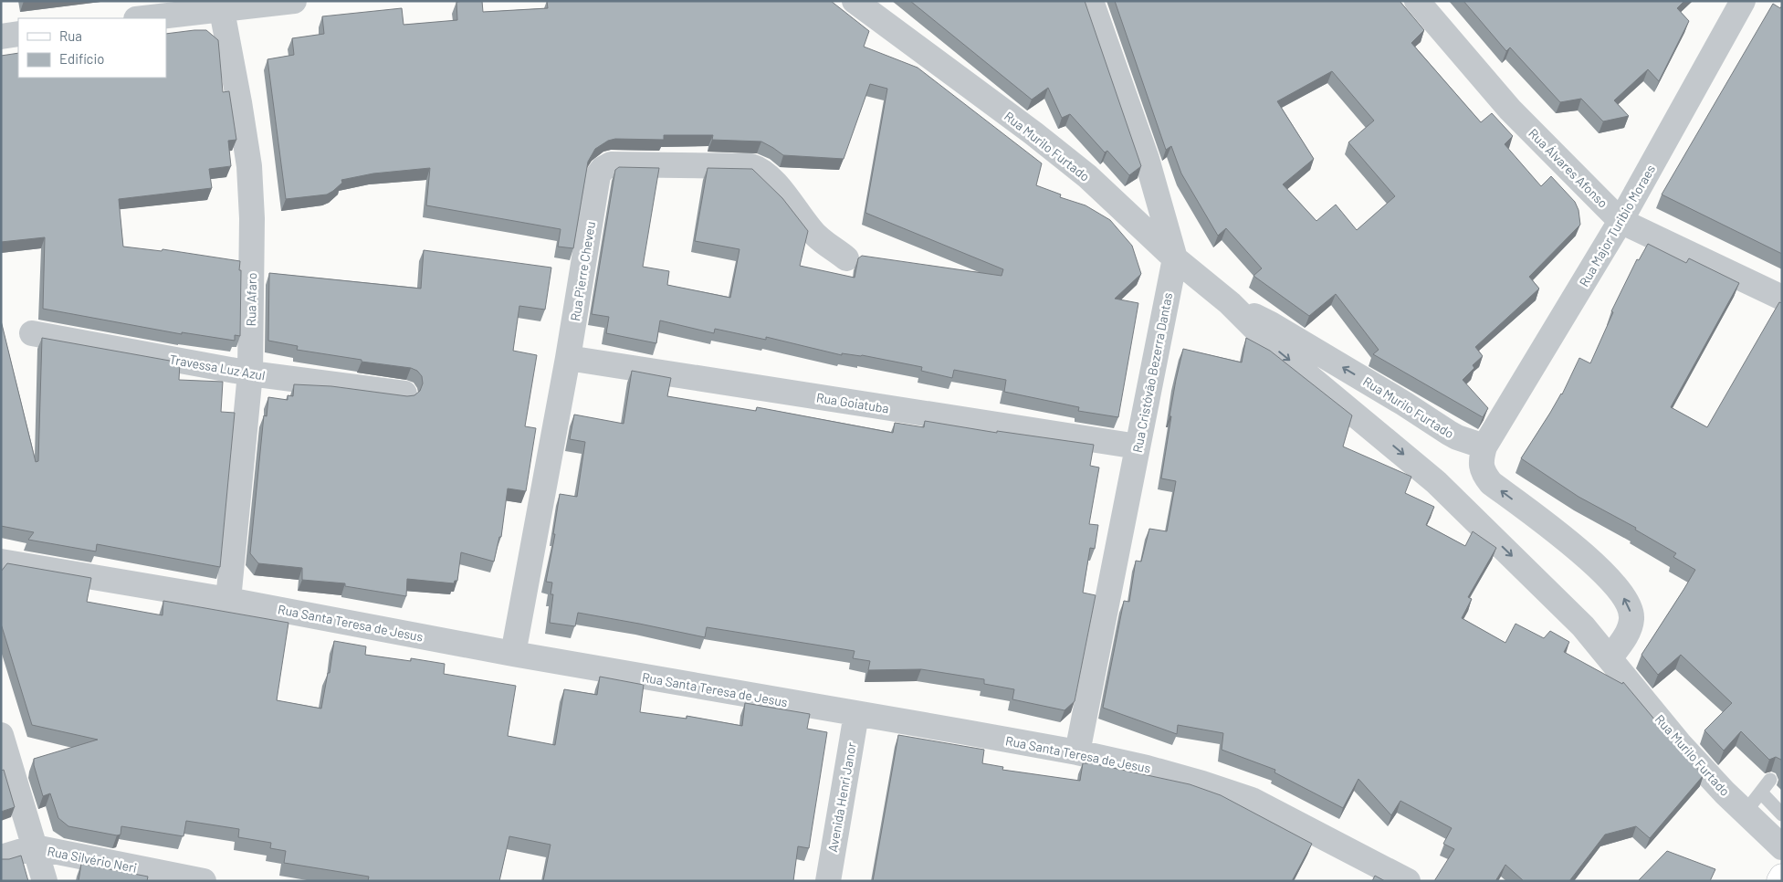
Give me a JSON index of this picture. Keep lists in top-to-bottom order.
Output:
{
  "streets": {
    "street": [
      "Rua Murilo Furtado",
      "Rua Álvares Afonso",
      "Rua Major Turibio Moraes",
      "Rua Pierre Cheveu",
      "Rua Afaro",
      "Travessa Luz Azul",
      "Rua Cristóvão Bezerra Dantas",
      "Rua Goiatuba",
      "Rua Santa Teresa de Jesus",
      "Avenida Henri Janor",
      "Rua Silvério Neri"
    ]
  },
  "crossings": [
    ["Rua Murilo Furtado", "Rua Major Turibio Moraes"],
    ["Rua Murilo Furtado", "Rua Cristóvão Bezerra Dantas"],
    ["Rua Álvares Afonso", "Rua Major Turibio Moraes"],
    ["Rua Pierre Cheveu", "Rua Goiatuba"],
    ["Rua Pierre Cheveu", "Rua Santa Teresa de Jesus"],
    ["Rua Afaro", "Travessa Luz Azul"],
    ["Rua Afaro", "Rua Santa Teresa de Jesus"],
    ["Rua Cristóvão Bezerra Dantas", "Rua Goiatuba"],
    ["Rua Cristóvão Bezerra Dantas", "Rua Santa Teresa de Jesus"],
    ["Rua Santa Teresa de Jesus", "Avenida Henri Janor"]
  ],
  "legend": ["Rua", "Edifício"]
}
